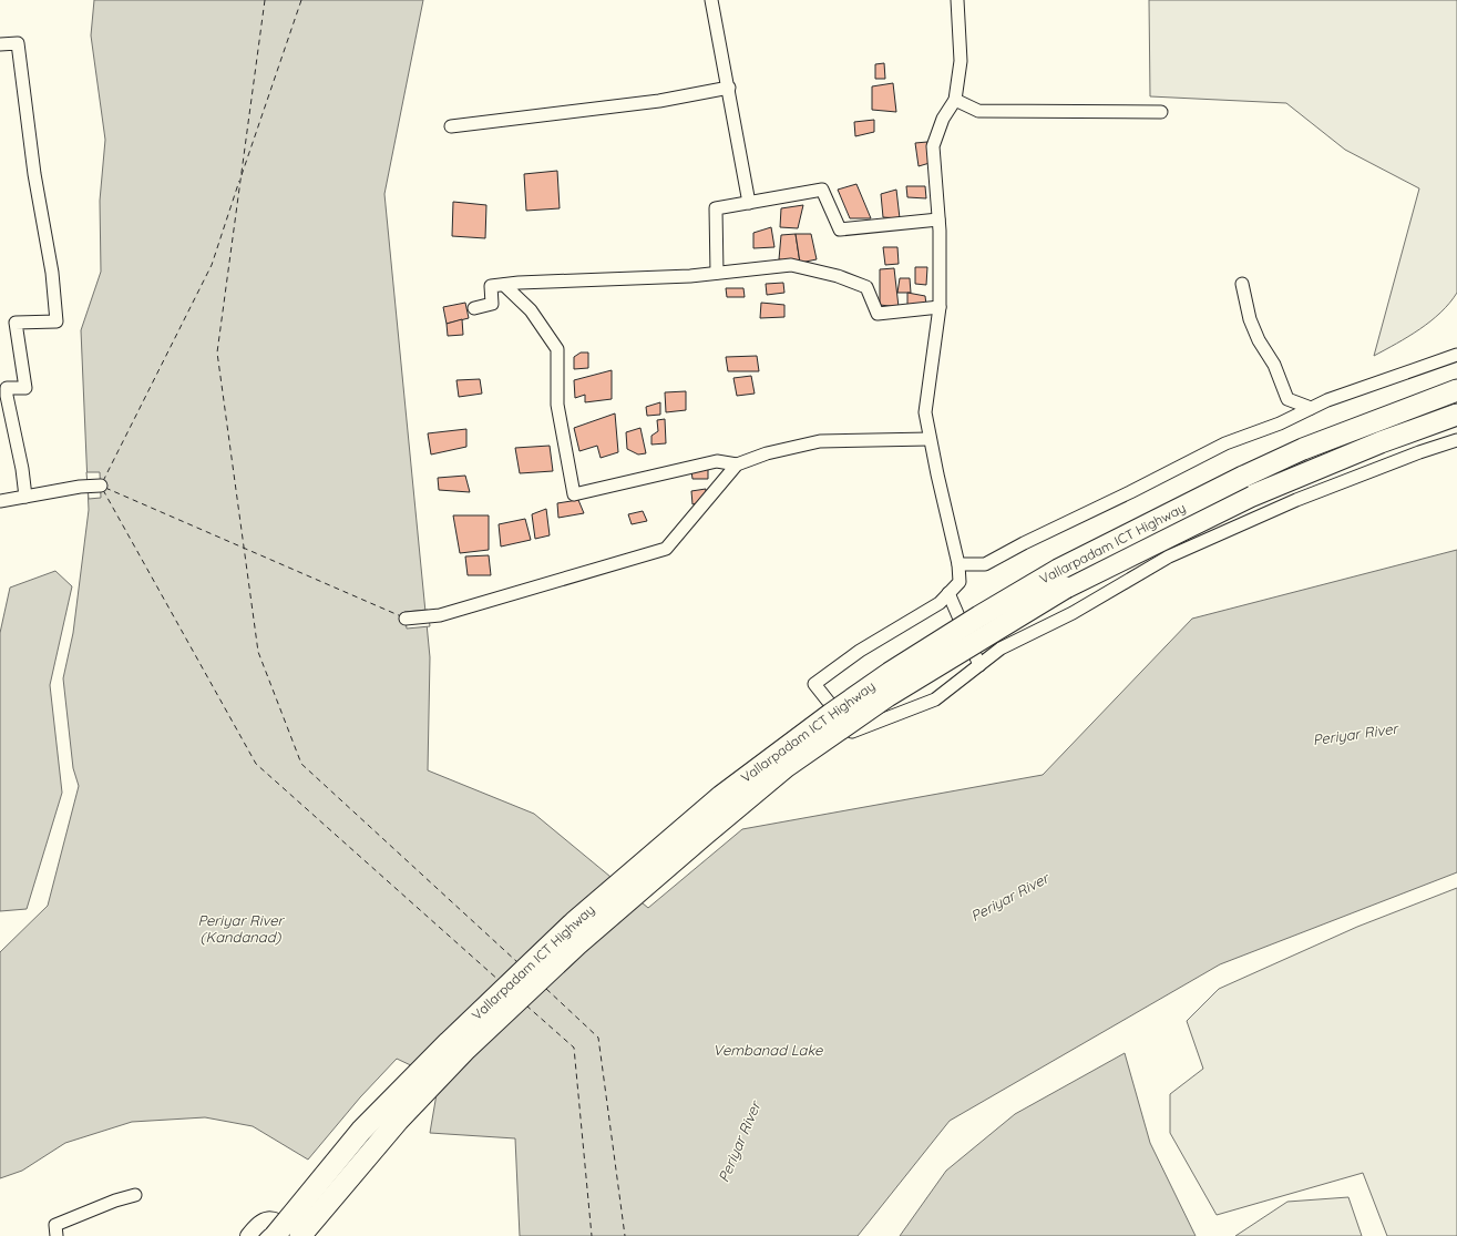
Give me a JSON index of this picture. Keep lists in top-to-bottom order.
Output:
{
  "streets": {
    "highway": ["Vallarpadam ICT Highway"]
  },
  "water": ["Periyar River", "Periyar River (Kandanad)", "Vembanad Lake"]
}
